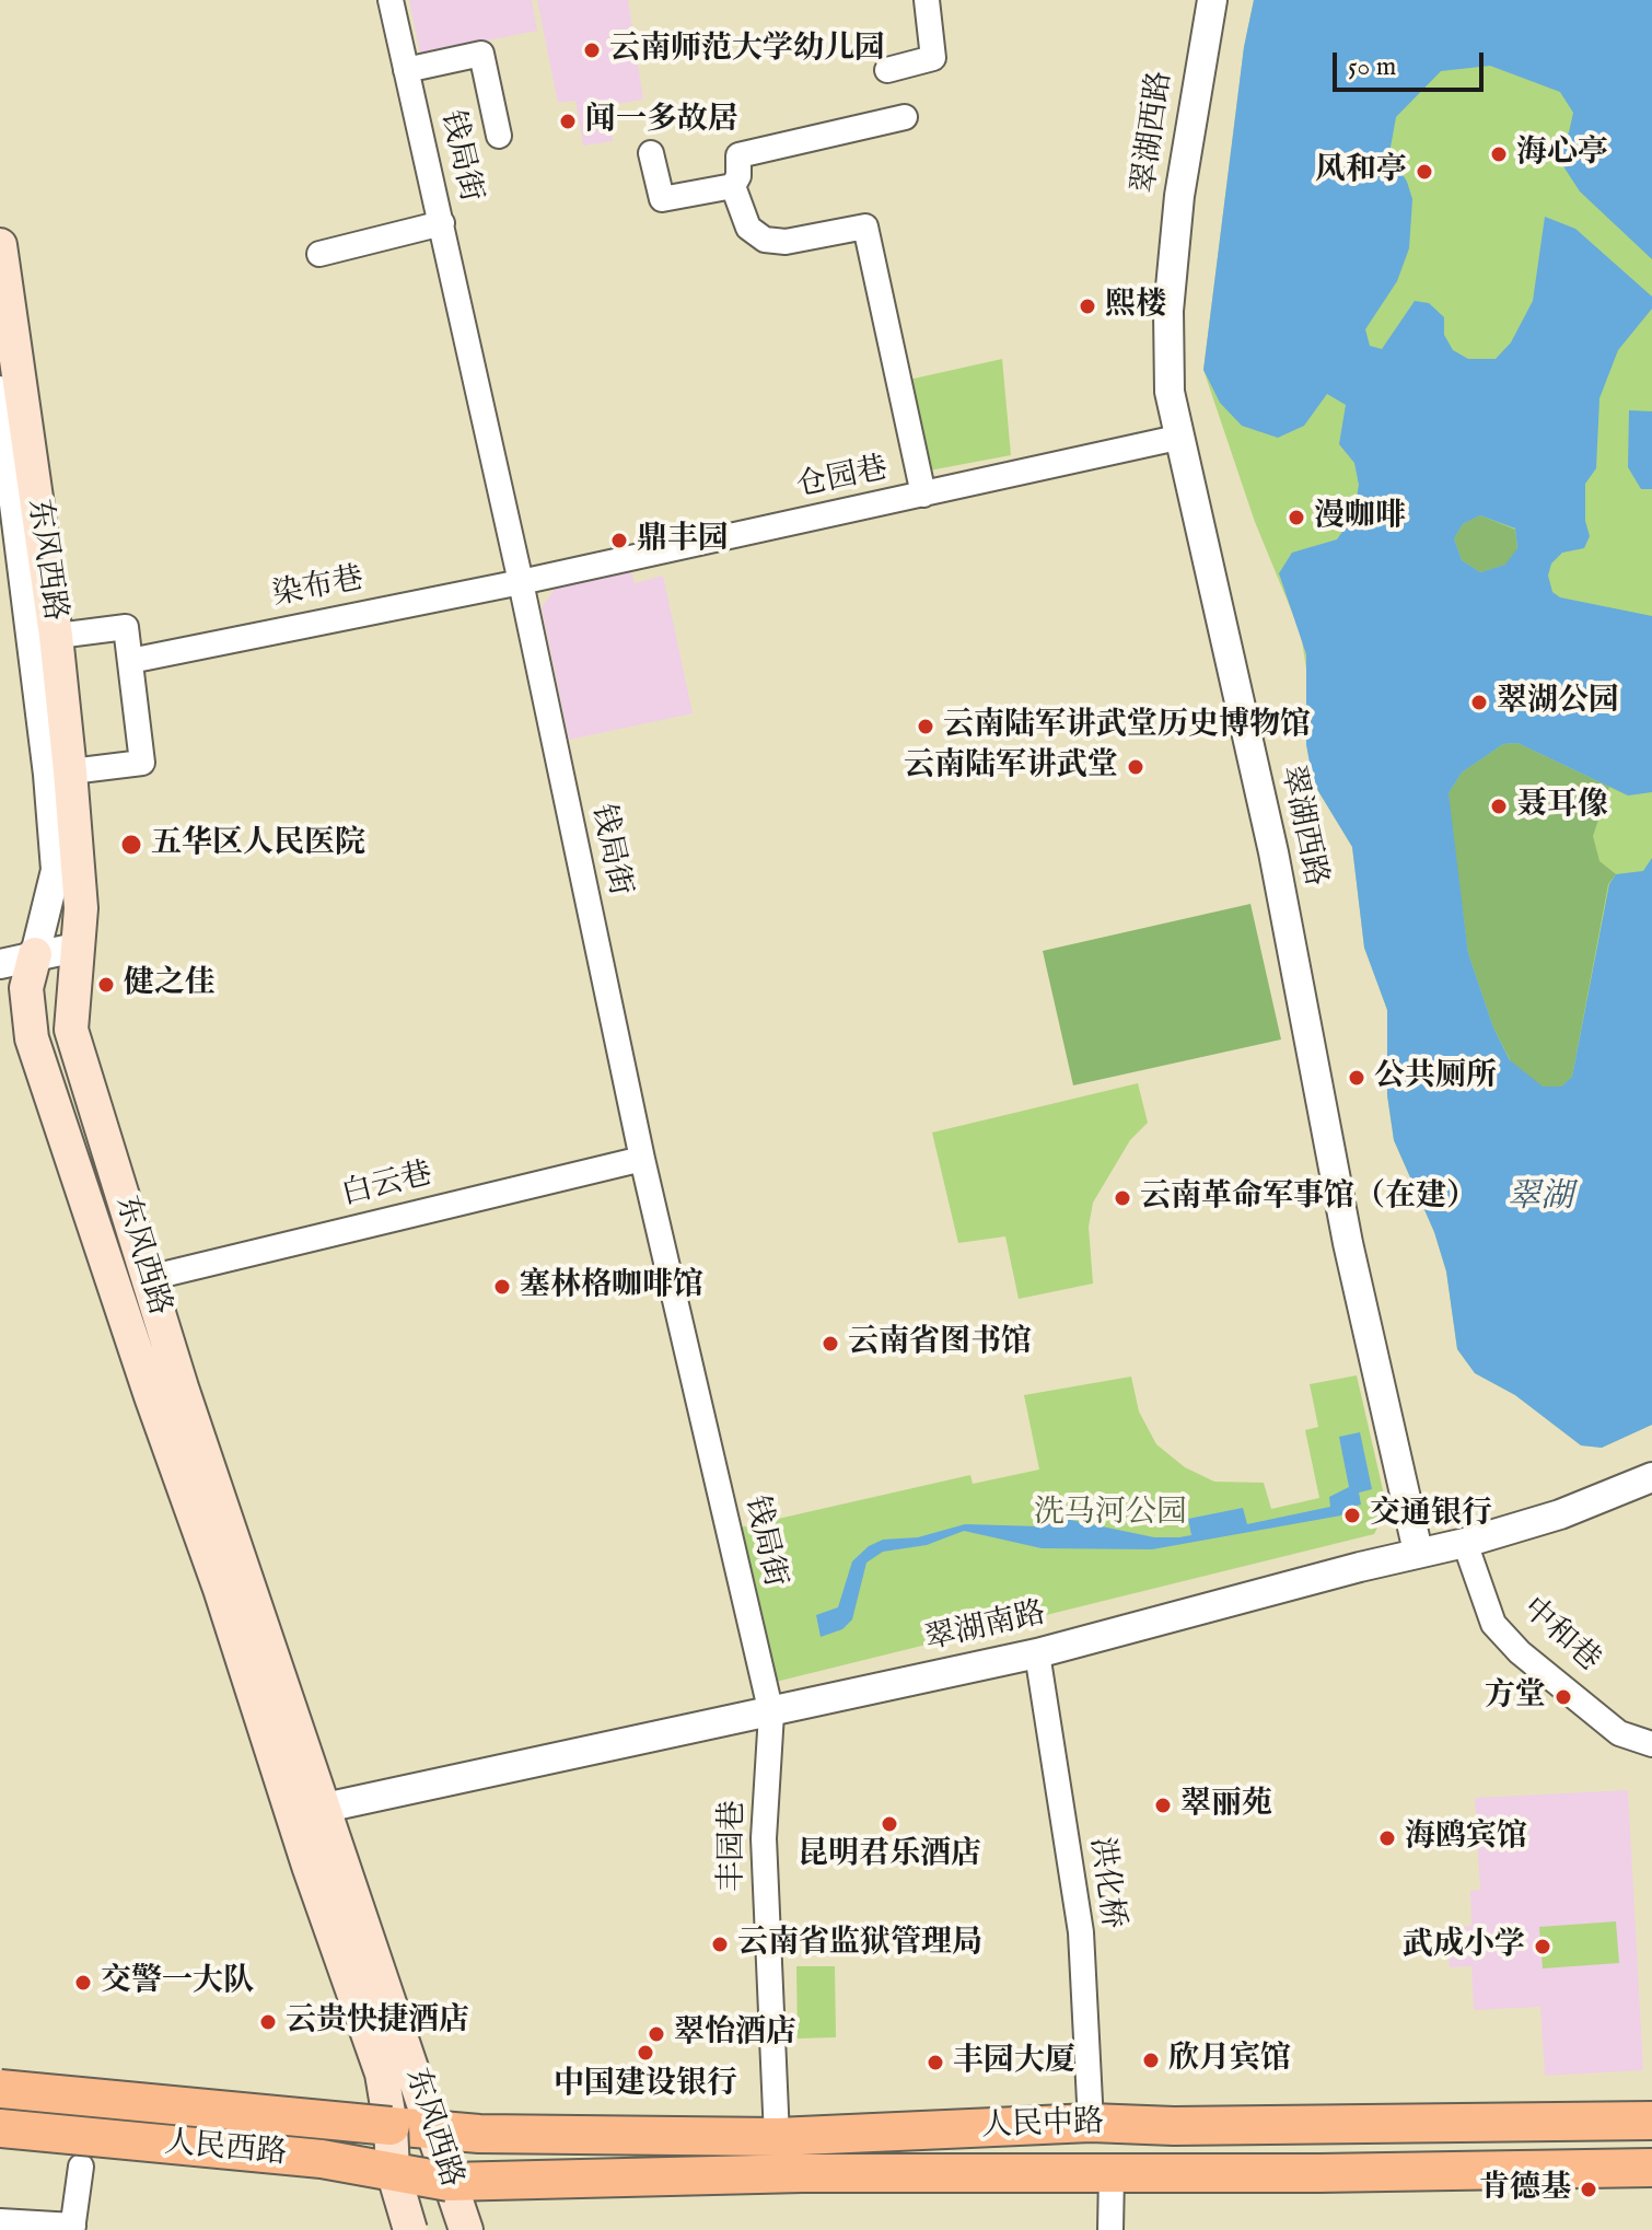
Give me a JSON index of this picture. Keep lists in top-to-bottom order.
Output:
{
  "streets": {
    "main road": ["东风西路", "人民中路", "人民西路"],
    "street": [
      "翠湖西路",
      "钱局街",
      "仓园巷",
      "染布巷",
      "白云巷",
      "翠湖南路",
      "中和巷",
      "丰园巷",
      "洪化桥"
    ]
  },
  "crossings": [
    ["翠湖西路", "仓园巷"],
    ["翠湖西路", "翠湖南路"],
    ["钱局街", "仓园巷"],
    ["钱局街", "染布巷"],
    ["钱局街", "白云巷"],
    ["钱局街", "翠湖南路"],
    ["钱局街", "丰园巷"],
    ["仓园巷", "染布巷"],
    ["东风西路", "白云巷"],
    ["东风西路", "翠湖南路"],
    ["东风西路", "人民中路"],
    ["东风西路", "人民西路"],
    ["翠湖南路", "中和巷"],
    ["翠湖南路", "丰园巷"],
    ["翠湖南路", "洪化桥"],
    ["丰园巷", "人民中路"],
    ["洪化桥", "人民中路"],
    ["人民中路", "人民西路"]
  ],
  "water": ["翠湖"],
  "parks": ["洗马河公园"],
  "places": [
    "云南师范大学幼儿园",
    "闻一多故居",
    "海心亭",
    "风和亭",
    "熙楼",
    "漫咖啡",
    "鼎丰园",
    "翠湖公园",
    "云南陆军讲武堂历史博物馆",
    "云南陆军讲武堂",
    "聂耳像",
    "五华区人民医院",
    "健之佳",
    "公共厕所",
    "云南革命军事馆（在建）",
    "塞林格咖啡馆",
    "云南省图书馆",
    "交通银行",
    "方堂",
    "翠丽苑",
    "昆明君乐酒店",
    "海鸥宾馆",
    "云南省监狱管理局",
    "武成小学",
    "交警一大队",
    "云贵快捷酒店",
    "翠怡酒店",
    "中国建设银行",
    "欣月宾馆",
    "丰园大厦",
    "肯德基"
  ],
  "scale_bar": "50 m"
}
